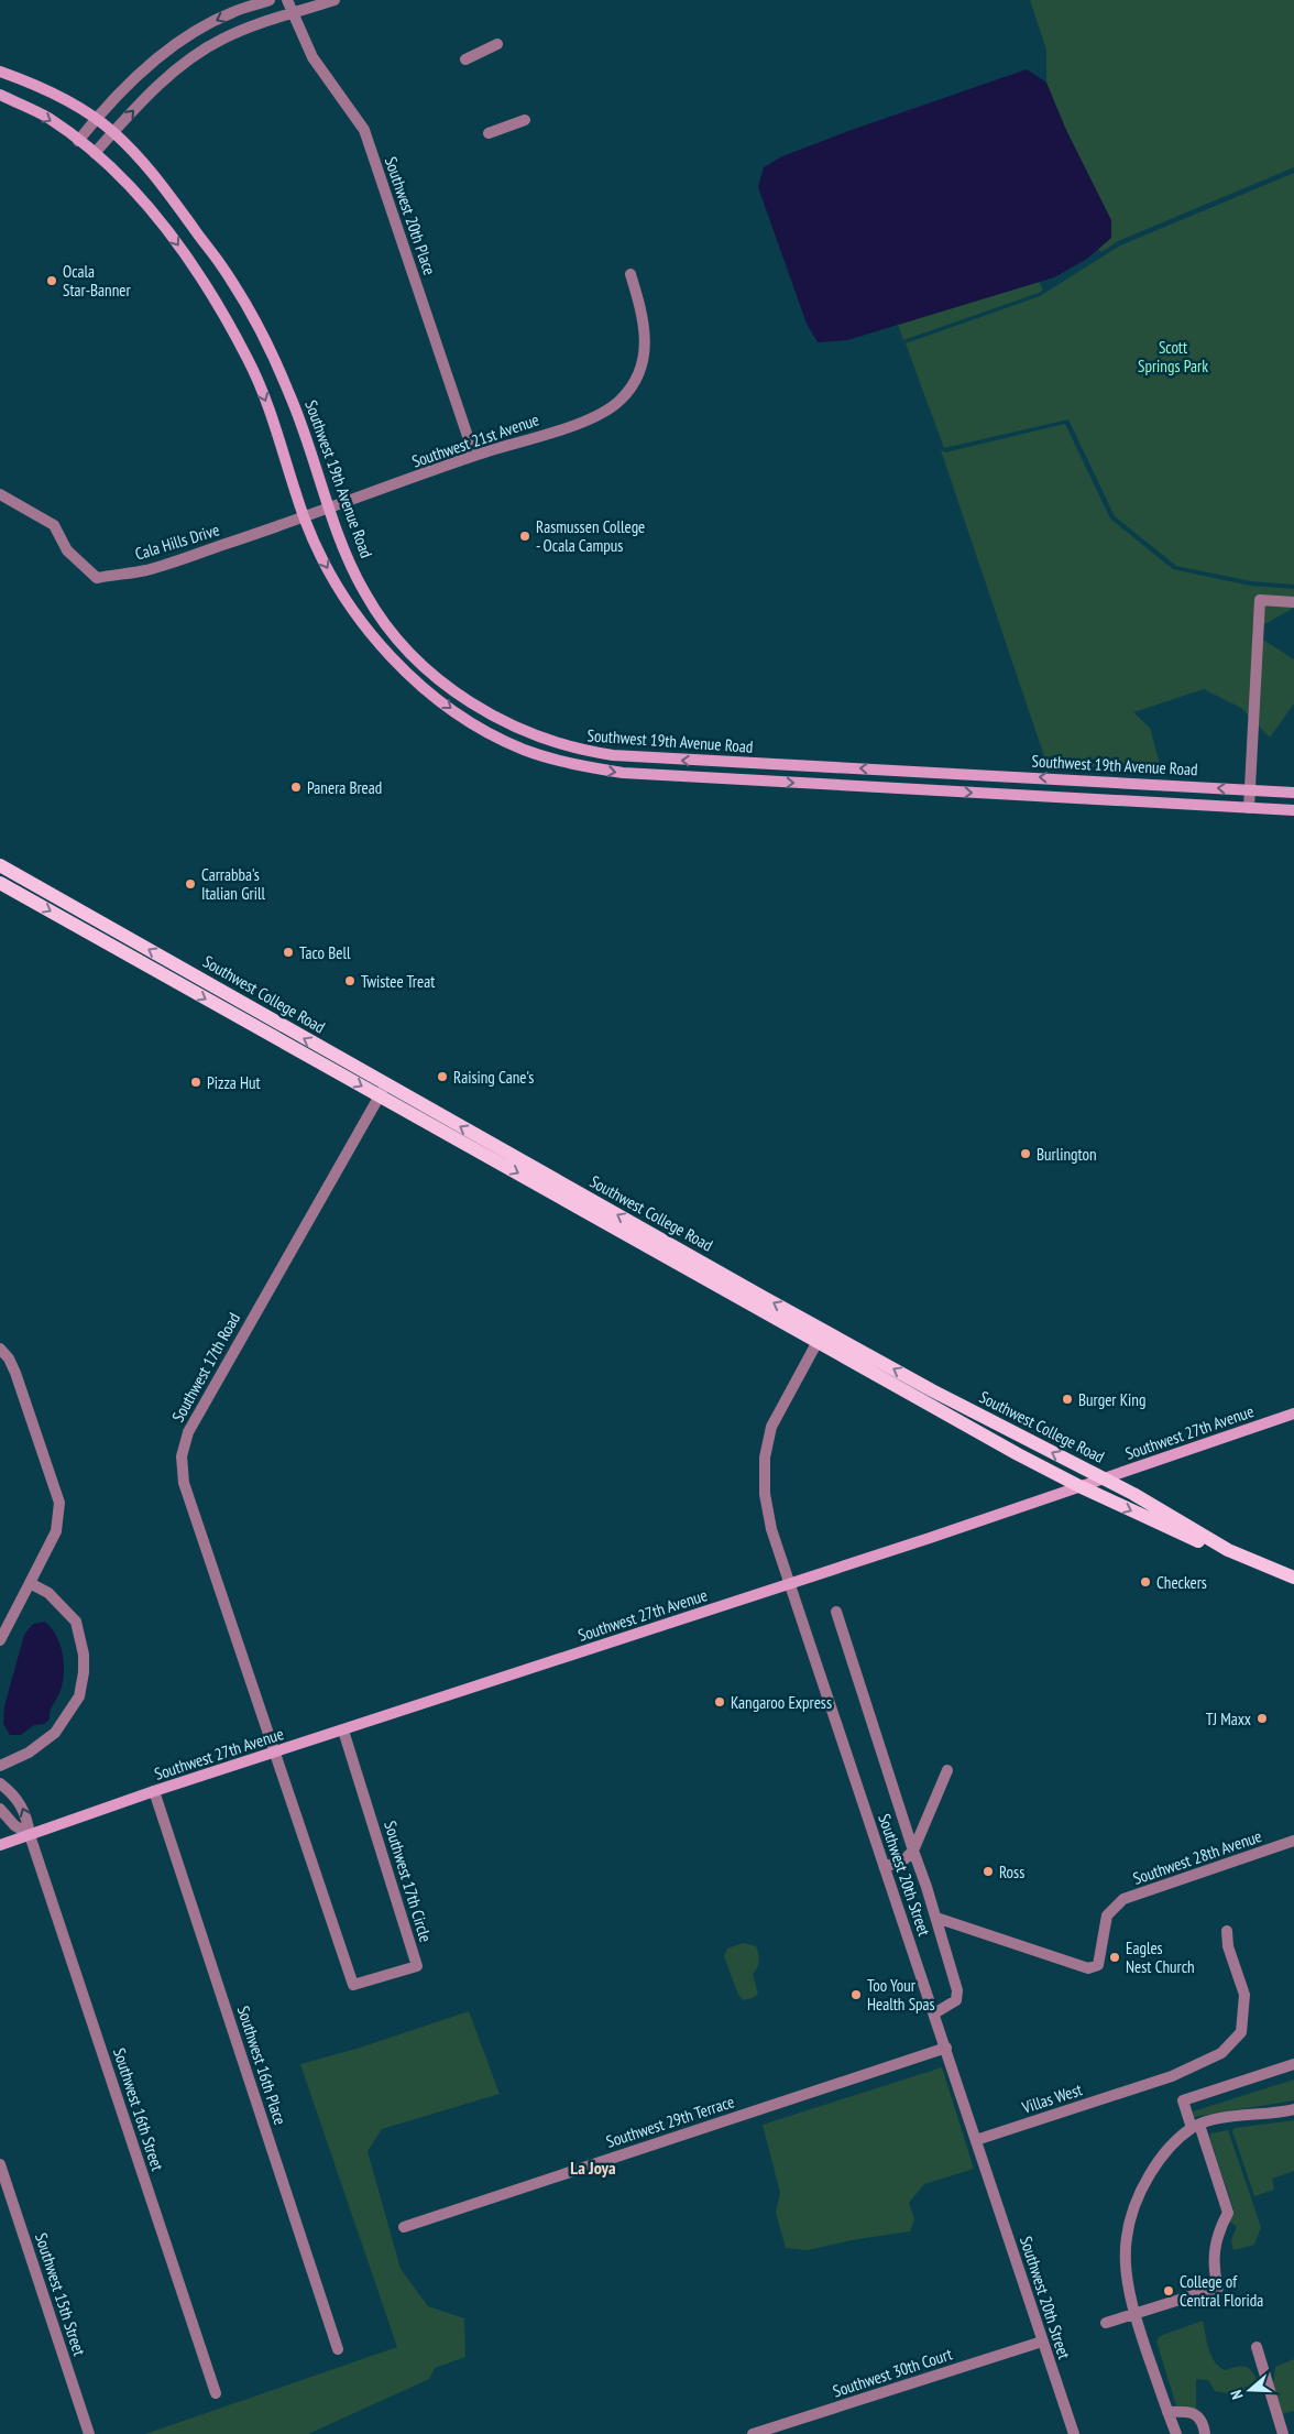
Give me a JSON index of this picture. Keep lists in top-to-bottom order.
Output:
{
  "streets": {
    "main road": ["Southwest 19th Avenue Road", "Southwest College Road", "Southwest 27th Avenue"],
    "street": [
      "Southwest 20th Place",
      "Southwest 21st Avenue",
      "Cala Hills Drive",
      "Southwest 17th Road",
      "Southwest 28th Avenue",
      "Southwest 20th Street",
      "Southwest 17th Circle",
      "Southwest 16th Place",
      "Villas West",
      "Southwest 16th Street",
      "Southwest 29th Terrace",
      "Southwest 15th Street",
      "Southwest 30th Court"
    ]
  },
  "crossings": [
    ["Southwest 20th Place", "Southwest 21st Avenue"],
    ["Southwest 21st Avenue", "Southwest 19th Avenue Road"],
    ["Southwest 21st Avenue", "Cala Hills Drive"],
    ["Southwest 19th Avenue Road", "Cala Hills Drive"],
    ["Southwest College Road", "Southwest 17th Road"],
    ["Southwest College Road", "Southwest 27th Avenue"],
    ["Southwest College Road", "Southwest 20th Street"],
    ["Southwest 17th Road", "Southwest 27th Avenue"],
    ["Southwest 17th Road", "Southwest 17th Circle"],
    ["Southwest 27th Avenue", "Southwest 20th Street"],
    ["Southwest 27th Avenue", "Southwest 17th Circle"],
    ["Southwest 27th Avenue", "Southwest 16th Place"],
    ["Southwest 27th Avenue", "Southwest 16th Street"],
    ["Southwest 20th Street", "Villas West"],
    ["Southwest 20th Street", "Southwest 29th Terrace"],
    ["Southwest 20th Street", "Southwest 30th Court"]
  ],
  "districts": ["La Joya"],
  "parks": ["Scott Springs Park"],
  "places": [
    "Ocala Star-Banner",
    "Rasmussen College - Ocala Campus",
    "Panera Bread",
    "Carrabba's Italian Grill",
    "Taco Bell",
    "Twistee Treat",
    "Raising Cane's",
    "Pizza Hut",
    "Burlington",
    "Burger King",
    "Checkers",
    "Kangaroo Express",
    "TJ Maxx",
    "Ross",
    "Eagles Nest Church",
    "Too Your Health Spas",
    "College of Central Florida"
  ],
  "north": "left"
}
